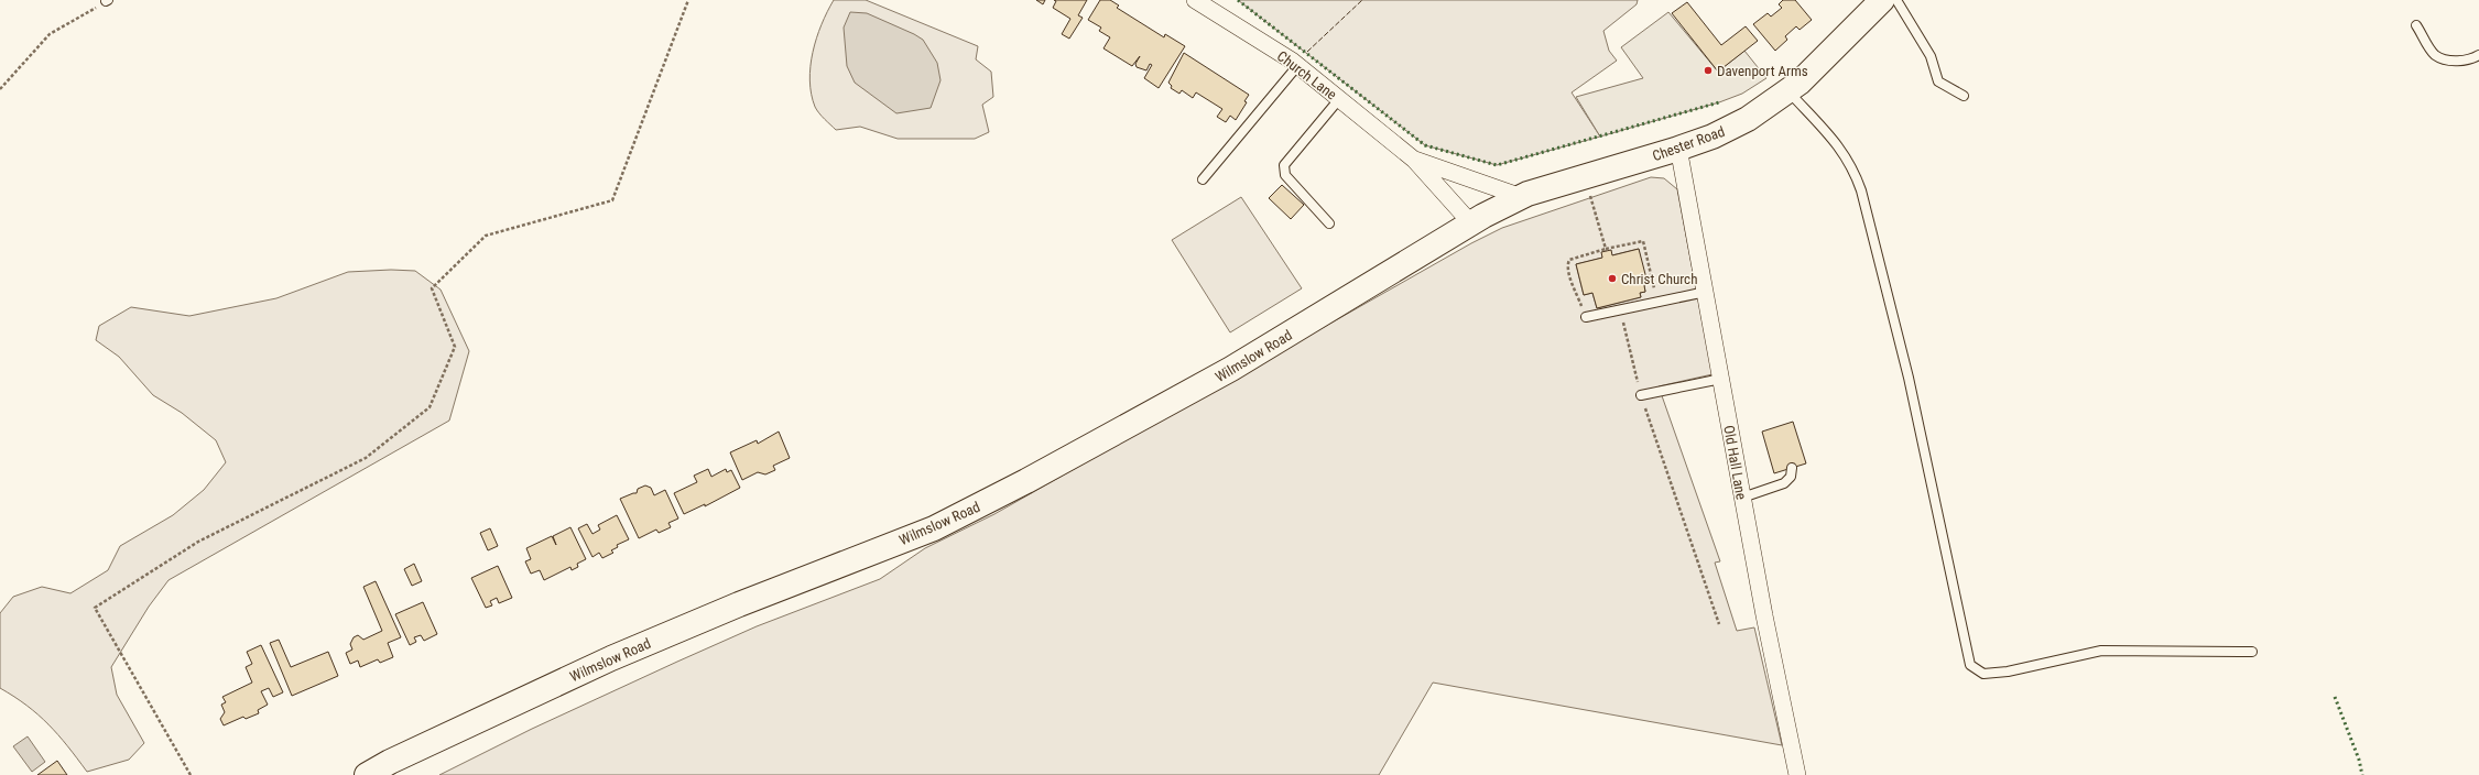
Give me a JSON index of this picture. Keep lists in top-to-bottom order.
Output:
{
  "streets": {
    "main road": ["Chester Road", "Wilmslow Road"],
    "street": ["Church Lane", "Old Hall Lane"]
  },
  "crossings": [
    ["Church Lane", "Chester Road"],
    ["Church Lane", "Wilmslow Road"],
    ["Chester Road", "Wilmslow Road"],
    ["Chester Road", "Old Hall Lane"]
  ],
  "places": ["Davenport Arms", "Christ Church"]
}
